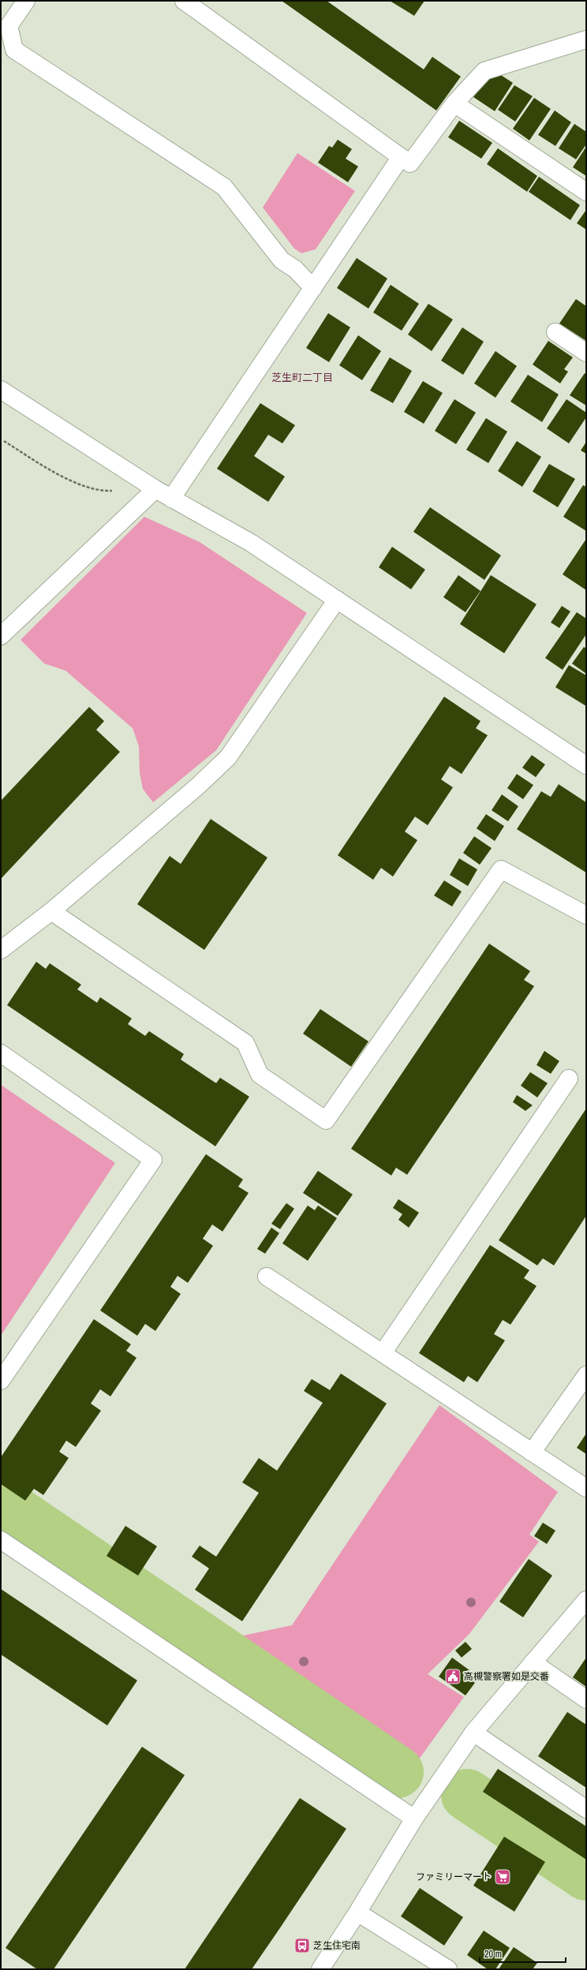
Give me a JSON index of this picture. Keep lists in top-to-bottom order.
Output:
{
  "districts": ["芝生町二丁目"],
  "places": {
    "public building": ["高槻警察署如是交番"],
    "supermarket": ["ファミリーマート"],
    "bus stop": ["芝生住宅南"]
  },
  "scale_bar": "20 m"
}
